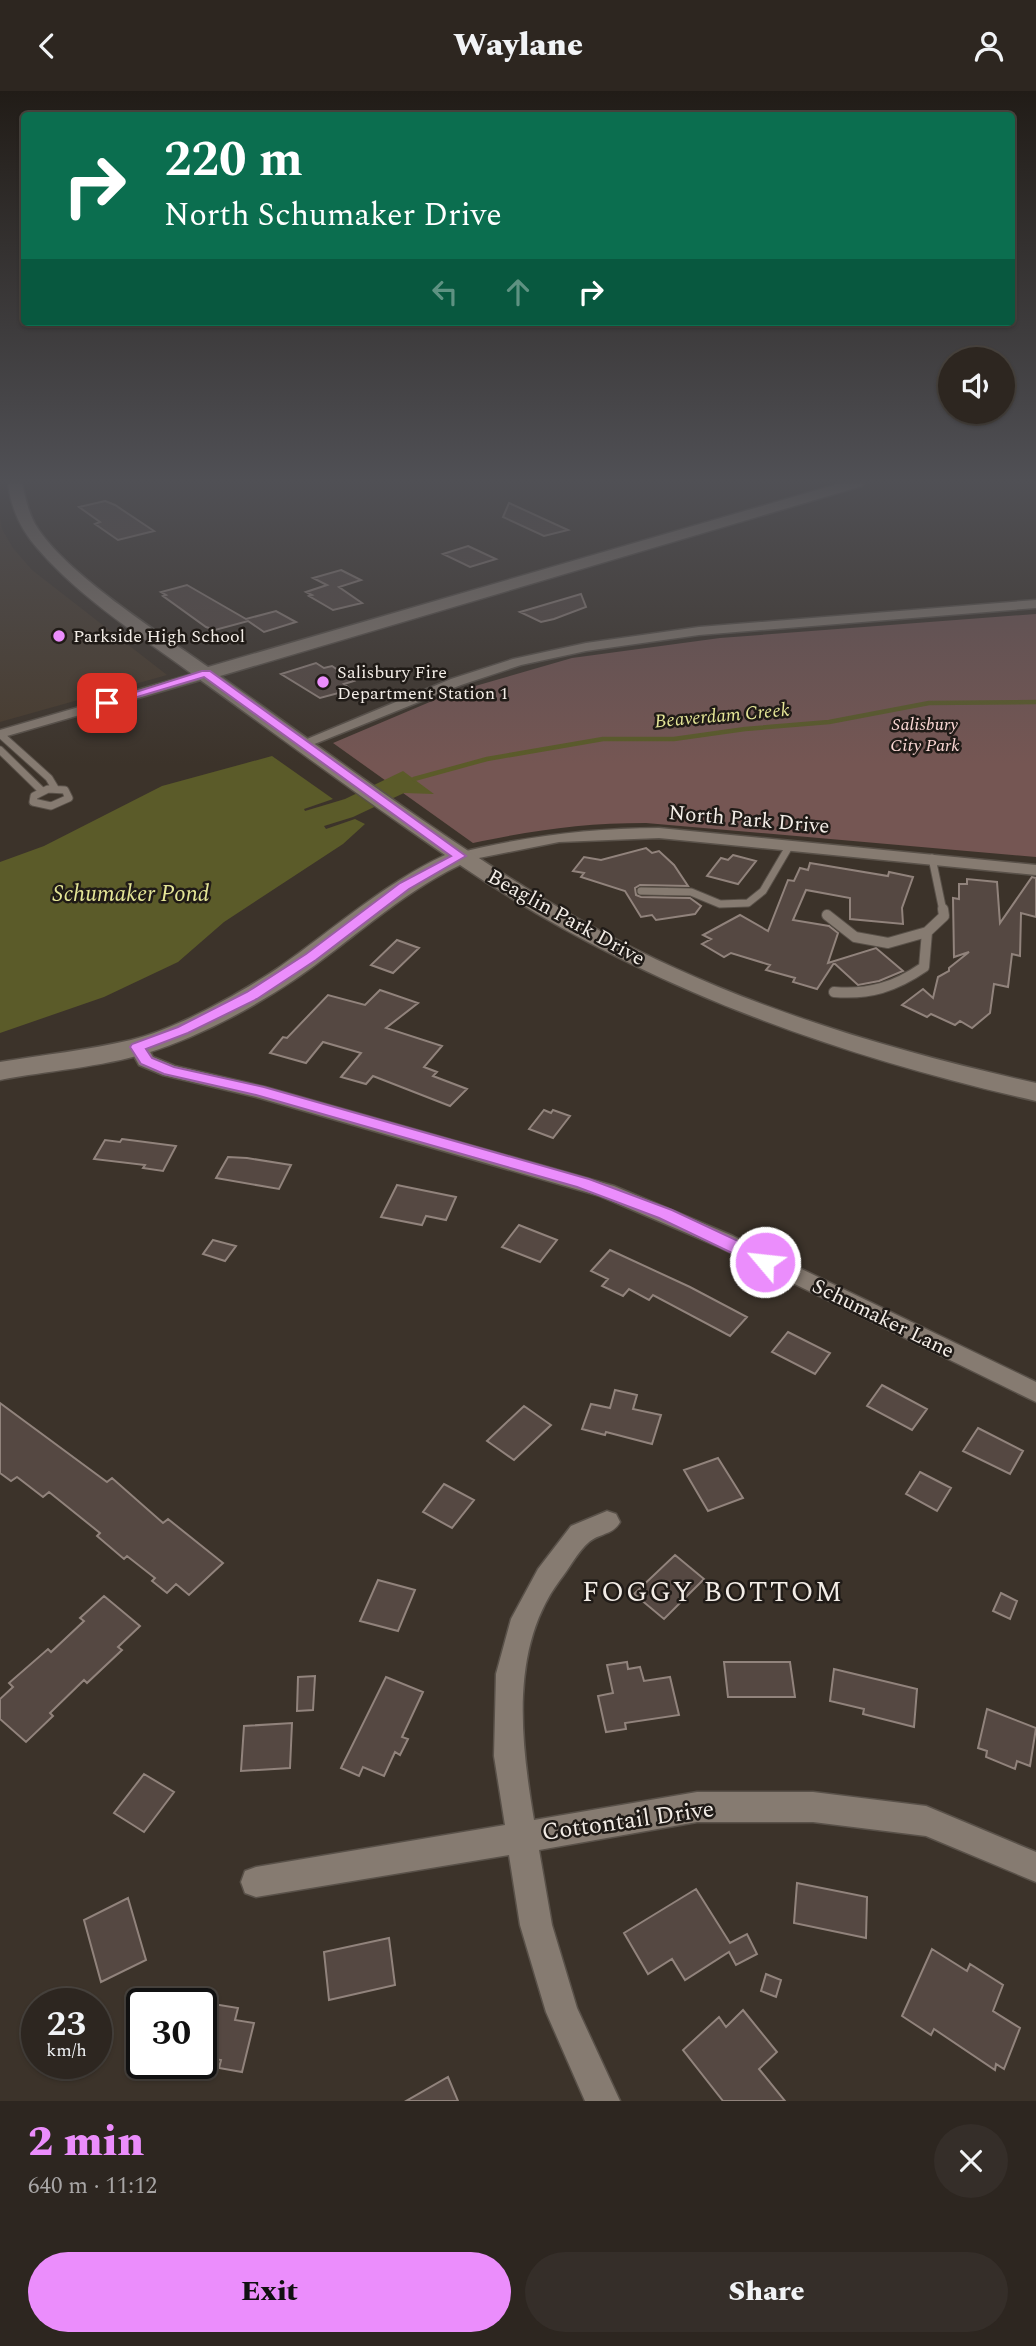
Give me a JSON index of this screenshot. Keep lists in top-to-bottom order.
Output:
{
  "streets": {
    "main road": ["Beaglin Park Drive"],
    "street": ["North Park Drive", "Schumaker Lane", "Cottontail Drive"]
  },
  "crossings": [
    ["North Park Drive", "Beaglin Park Drive"]
  ],
  "districts": ["FOGGY BOTTOM"],
  "water": ["Beaverdam Creek", "Schumaker Pond"],
  "parks": ["Salisbury City Park"],
  "places": ["Parkside High School", "Salisbury Fire Department Station 1"],
  "page": {
    "header": "Waylane",
    "turn": ["220 m", "North Schumaker Drive"],
    "speed": "23 km/h",
    "limit": "30",
    "heading": ["2 min", "640 m · 11:12"],
    "buttons": ["Exit", "Share"]
  }
}
